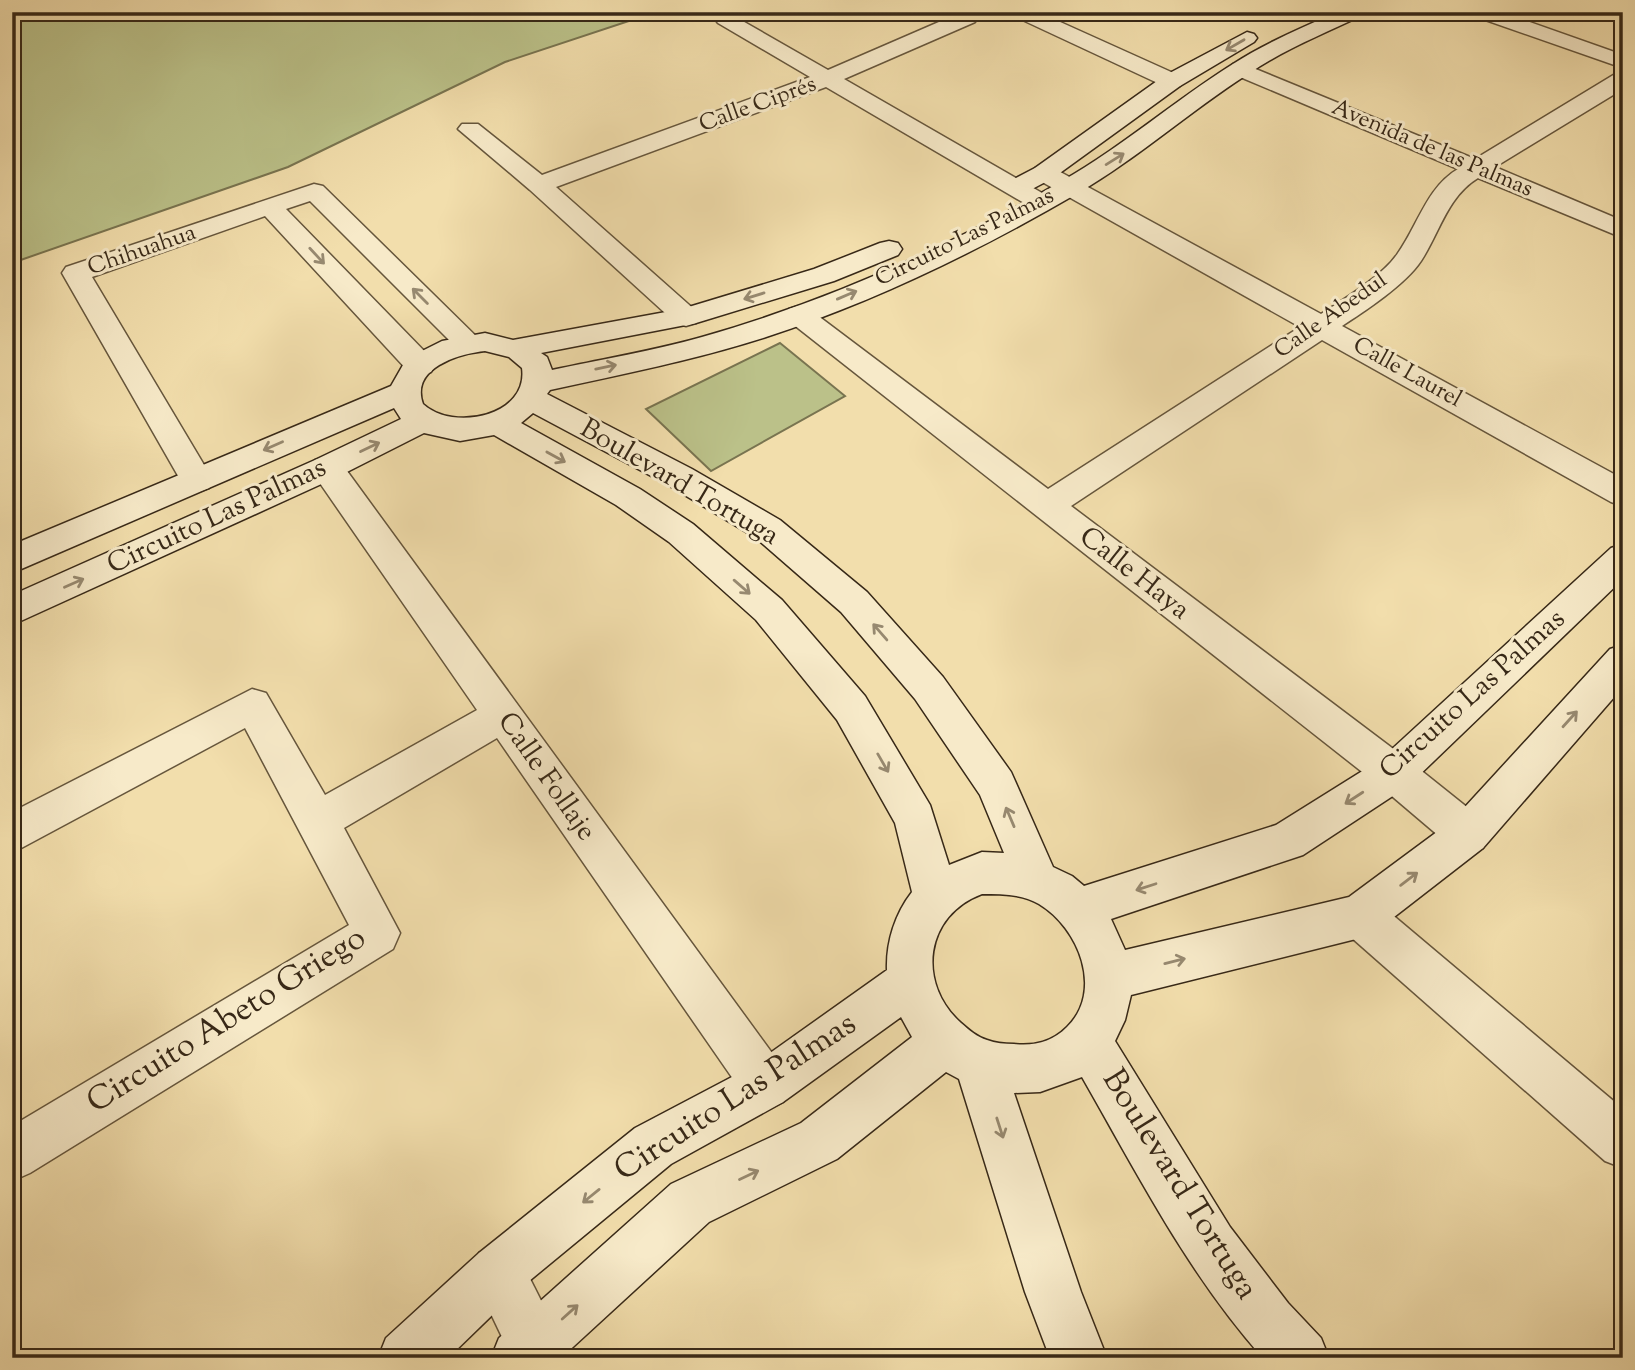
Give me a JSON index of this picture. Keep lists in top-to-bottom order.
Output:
{
  "streets": {
    "street": [
      "Calle Ciprés",
      "Avenida de las Palmas",
      "Circuito Las Palmas",
      "Chihuahua",
      "Calle Abedul",
      "Calle Laurel",
      "Boulevard Tortuga",
      "Calle Haya",
      "Calle Follaje",
      "Circuito Abeto Griego"
    ]
  },
  "crossings": [
    ["Avenida de las Palmas", "Circuito Las Palmas"],
    ["Avenida de las Palmas", "Calle Abedul"],
    ["Circuito Las Palmas", "Chihuahua"],
    ["Circuito Las Palmas", "Calle Laurel"],
    ["Circuito Las Palmas", "Boulevard Tortuga"],
    ["Circuito Las Palmas", "Calle Haya"],
    ["Circuito Las Palmas", "Calle Follaje"],
    ["Chihuahua", "Boulevard Tortuga"],
    ["Calle Abedul", "Calle Laurel"],
    ["Calle Abedul", "Calle Haya"]
  ]
}
